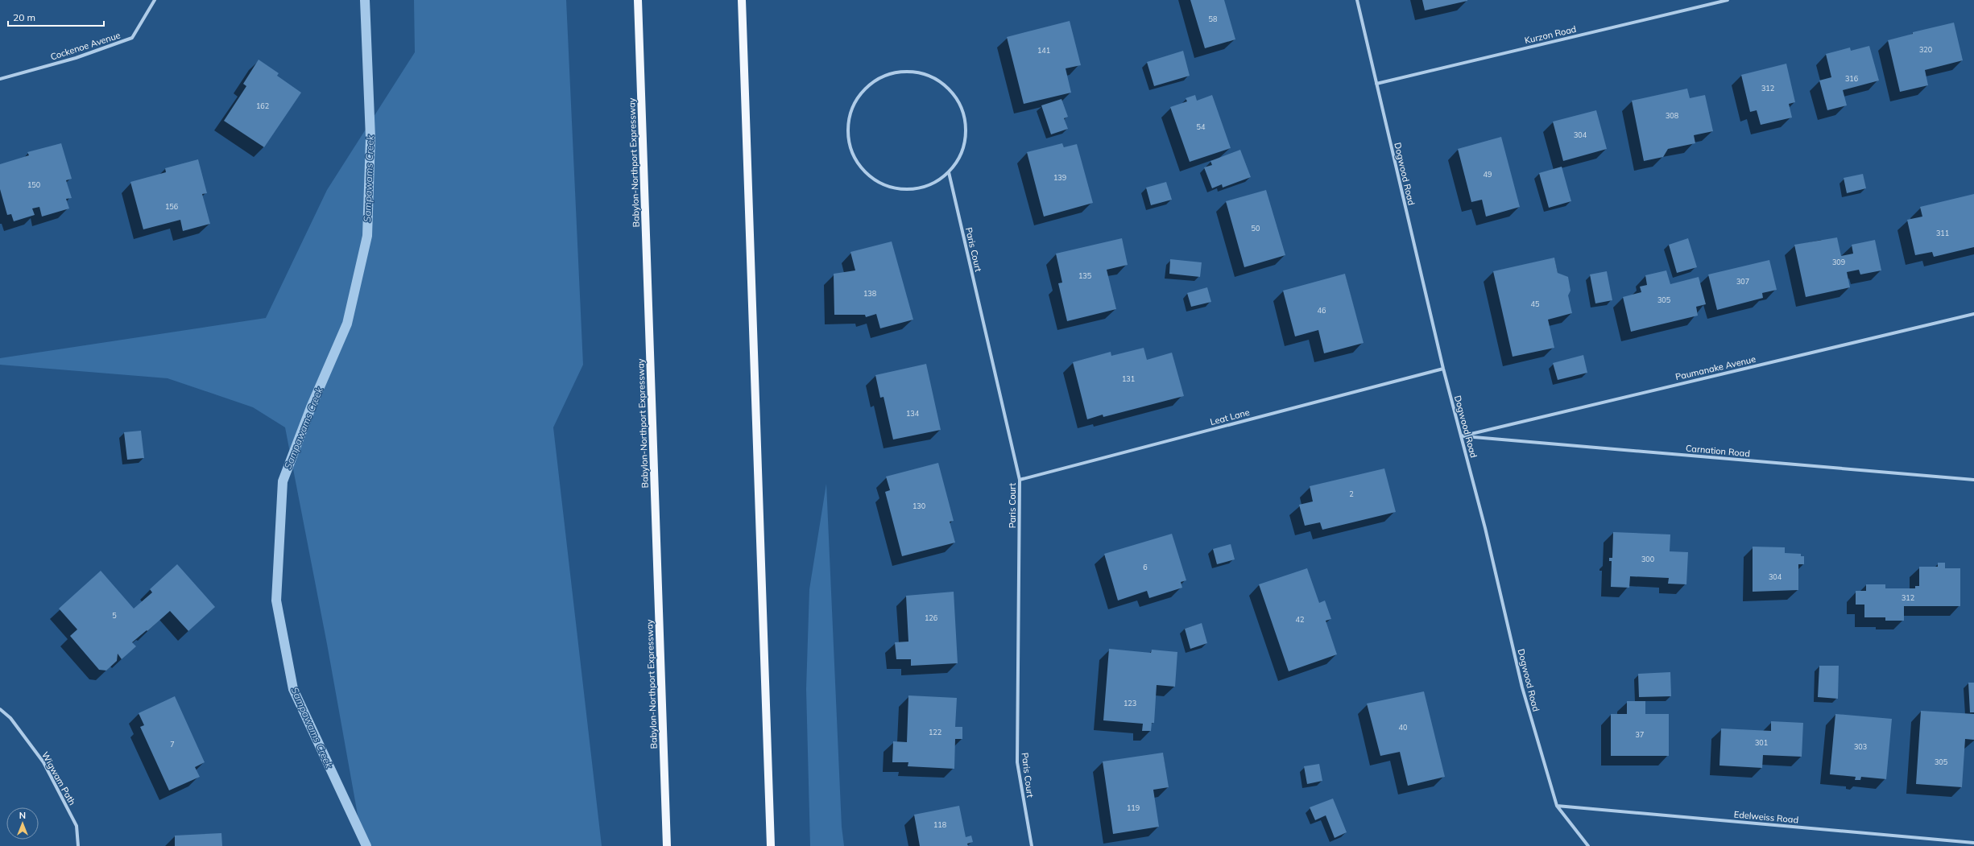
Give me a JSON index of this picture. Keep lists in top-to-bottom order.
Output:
{
  "streets": {
    "main road": ["Babylon-Northport Expressway"],
    "street": [
      "Kurzon Road",
      "Cockenoe Avenue",
      "Dogwood Road",
      "Paris Court",
      "Paumanake Avenue",
      "Leat Lane",
      "Carnation Road",
      "Wigwam Path",
      "Edelweiss Road"
    ]
  },
  "crossings": [
    ["Kurzon Road", "Dogwood Road"],
    ["Dogwood Road", "Paumanake Avenue"],
    ["Dogwood Road", "Leat Lane"],
    ["Dogwood Road", "Carnation Road"],
    ["Dogwood Road", "Edelweiss Road"],
    ["Paris Court", "Leat Lane"],
    ["Paumanake Avenue", "Carnation Road"]
  ],
  "water": ["Sampawams Creek"],
  "house_numbers": [
    "58",
    "320",
    "141",
    "316",
    "312",
    "162",
    "308",
    "54",
    "304",
    "49",
    "139",
    "150",
    "156",
    "50",
    "311",
    "309",
    "135",
    "307",
    "138",
    "305",
    "45",
    "46",
    "131",
    "134",
    "2",
    "130",
    "300",
    "6",
    "304",
    "312",
    "5",
    "126",
    "42",
    "123",
    "40",
    "122",
    "37",
    "301",
    "7",
    "303",
    "305",
    "119",
    "118"
  ],
  "scale_bar": "20 m",
  "north": "top"
}
